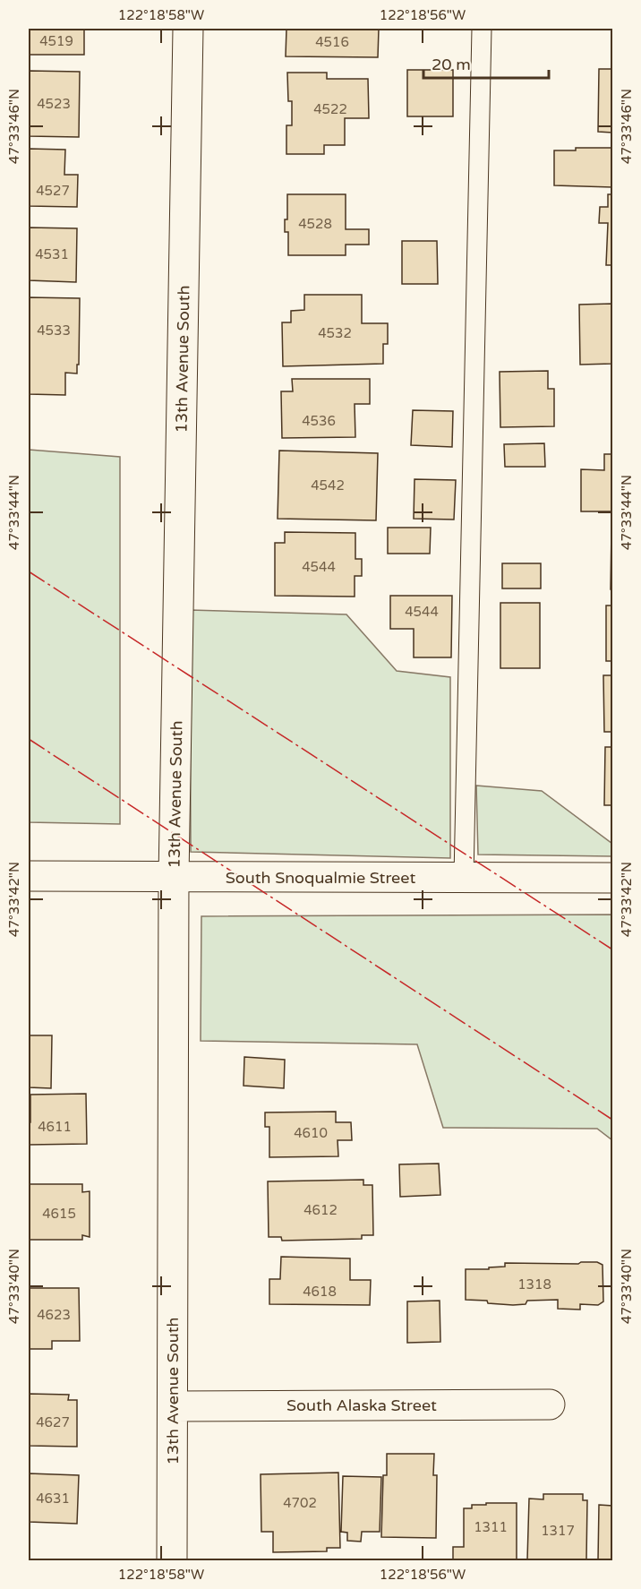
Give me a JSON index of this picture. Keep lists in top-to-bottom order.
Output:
{
  "streets": {
    "street": ["13th Avenue South", "South Snoqualmie Street", "South Alaska Street"]
  },
  "crossings": [
    ["13th Avenue South", "South Snoqualmie Street"],
    ["13th Avenue South", "South Alaska Street"]
  ],
  "house_numbers": [
    "4519",
    "4516",
    "4523",
    "4522",
    "4527",
    "4528",
    "4531",
    "4533",
    "4532",
    "4536",
    "4542",
    "4544",
    "4544",
    "4611",
    "4610",
    "4612",
    "4615",
    "1318",
    "4618",
    "4623",
    "4627",
    "4631",
    "4702",
    "1311",
    "1317"
  ],
  "scale_bar": "20 m",
  "coordinates": [
    "122°18'58\"W",
    "122°18'56\"W",
    "47°33'46\"N",
    "47°33'44\"N",
    "47°33'42\"N",
    "47°33'40\"N"
  ]
}
